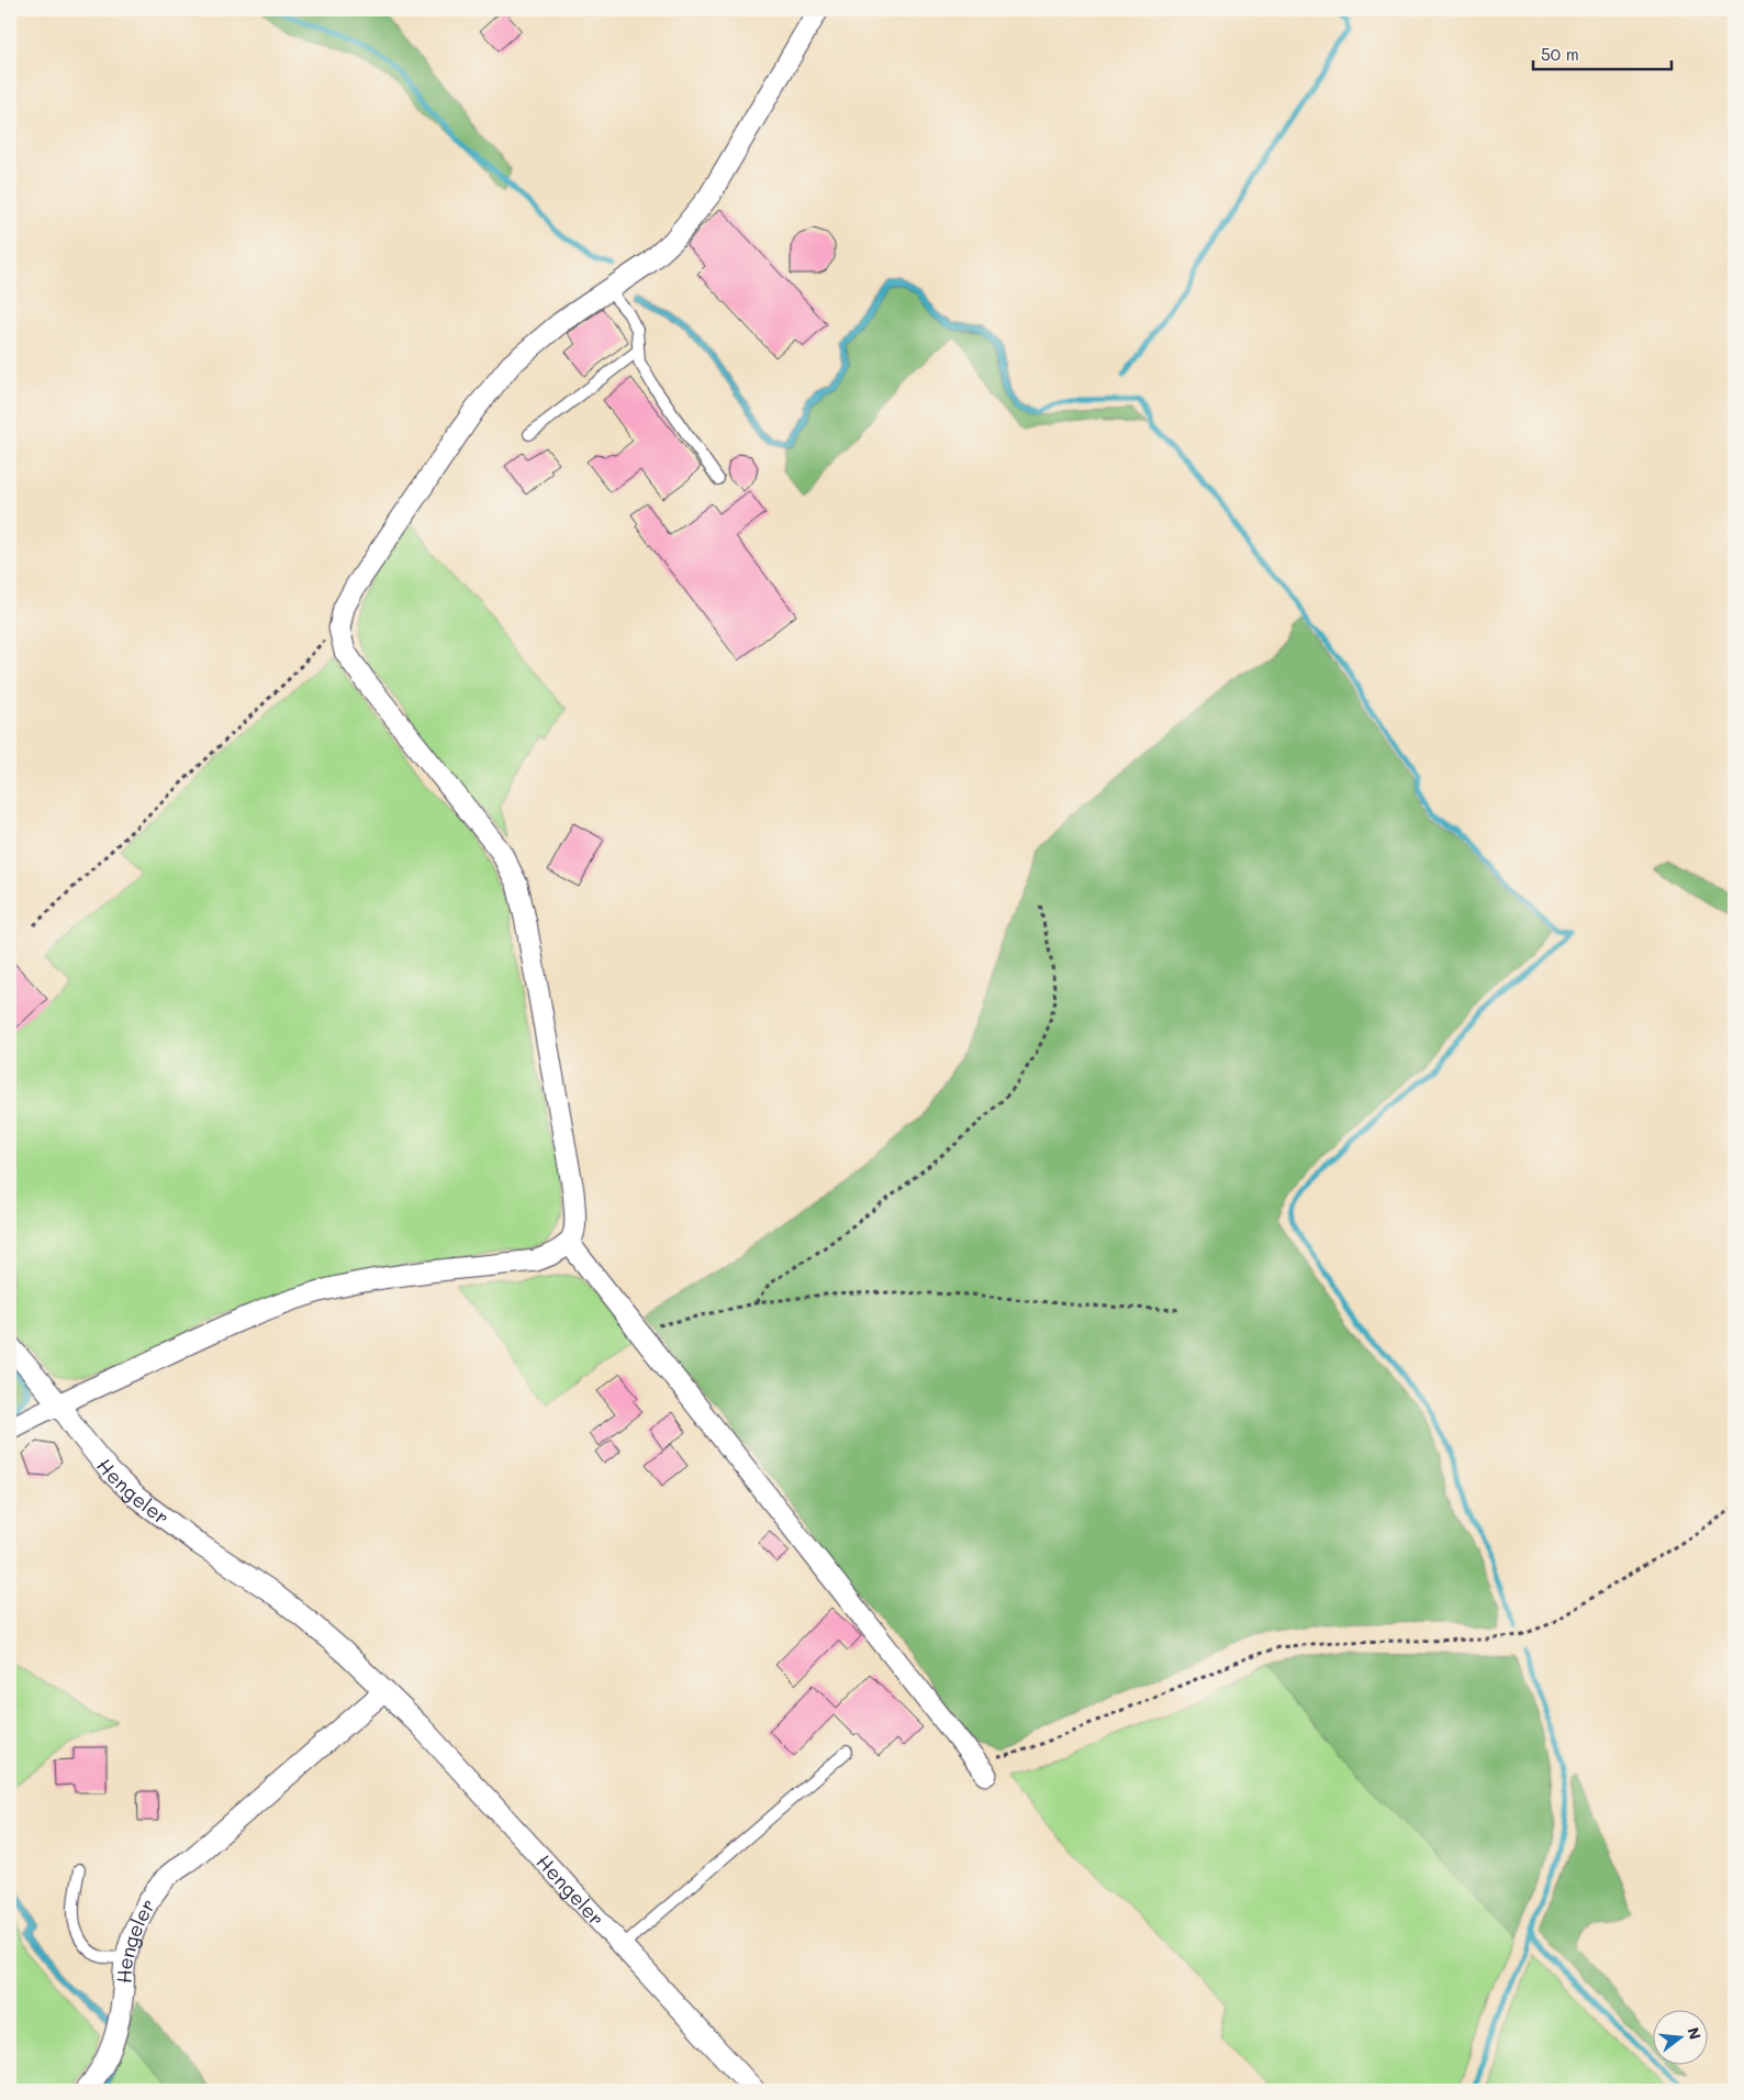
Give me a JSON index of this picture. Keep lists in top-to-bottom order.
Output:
{
  "streets": {
    "street": ["Hengeler"]
  },
  "scale_bar": "50 m",
  "north": "right"
}
